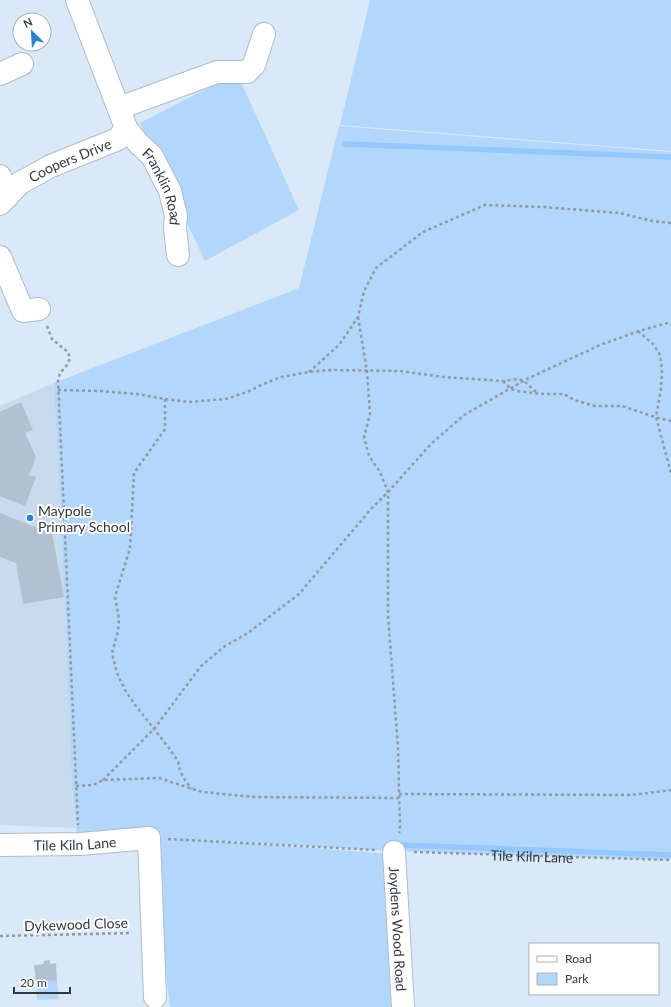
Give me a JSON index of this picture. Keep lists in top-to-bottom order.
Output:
{
  "streets": {
    "street": [
      "Coopers Drive",
      "Franklin Road",
      "Tile Kiln Lane",
      "Joydens Wood Road"
    ],
    "path": ["Dykewood Close"]
  },
  "crossings": [
    ["Coopers Drive", "Franklin Road"],
    ["Tile Kiln Lane", "Joydens Wood Road"]
  ],
  "places": ["Maypole Primary School"],
  "legend": ["Road", "Park"],
  "scale_bar": "20 m",
  "north": "top left"
}
